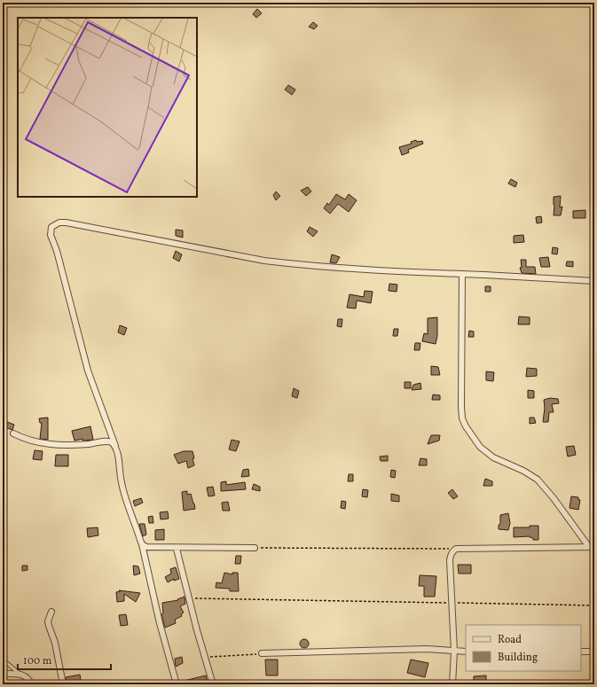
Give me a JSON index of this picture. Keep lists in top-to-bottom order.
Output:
{
  "legend": ["Road", "Building"],
  "scale_bar": "100 m"
}
